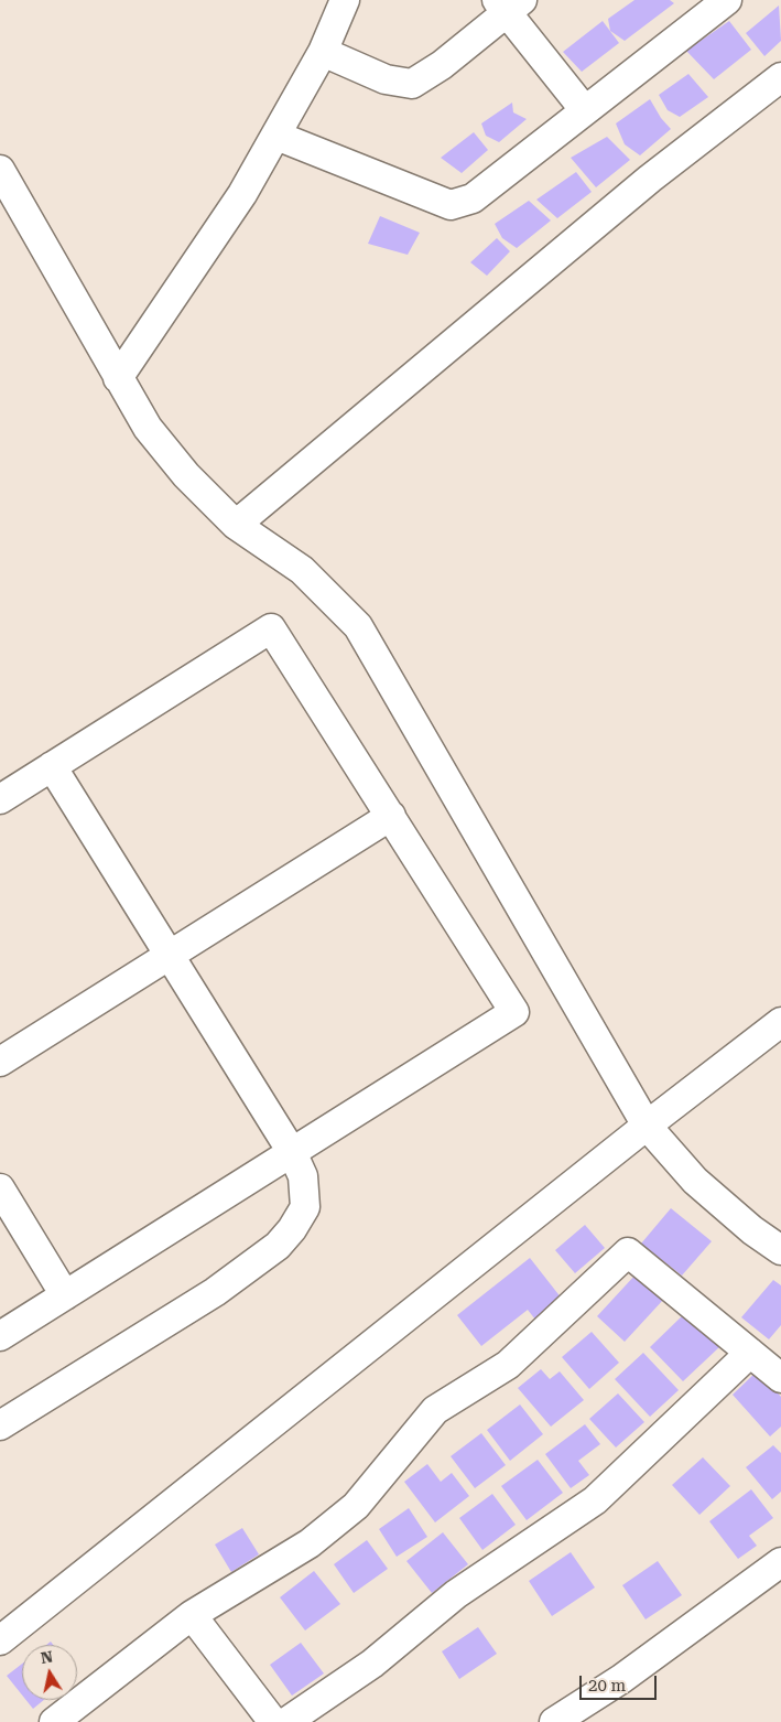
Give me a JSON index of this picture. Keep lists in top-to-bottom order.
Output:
{
  "scale_bar": "20 m",
  "north": "top"
}
